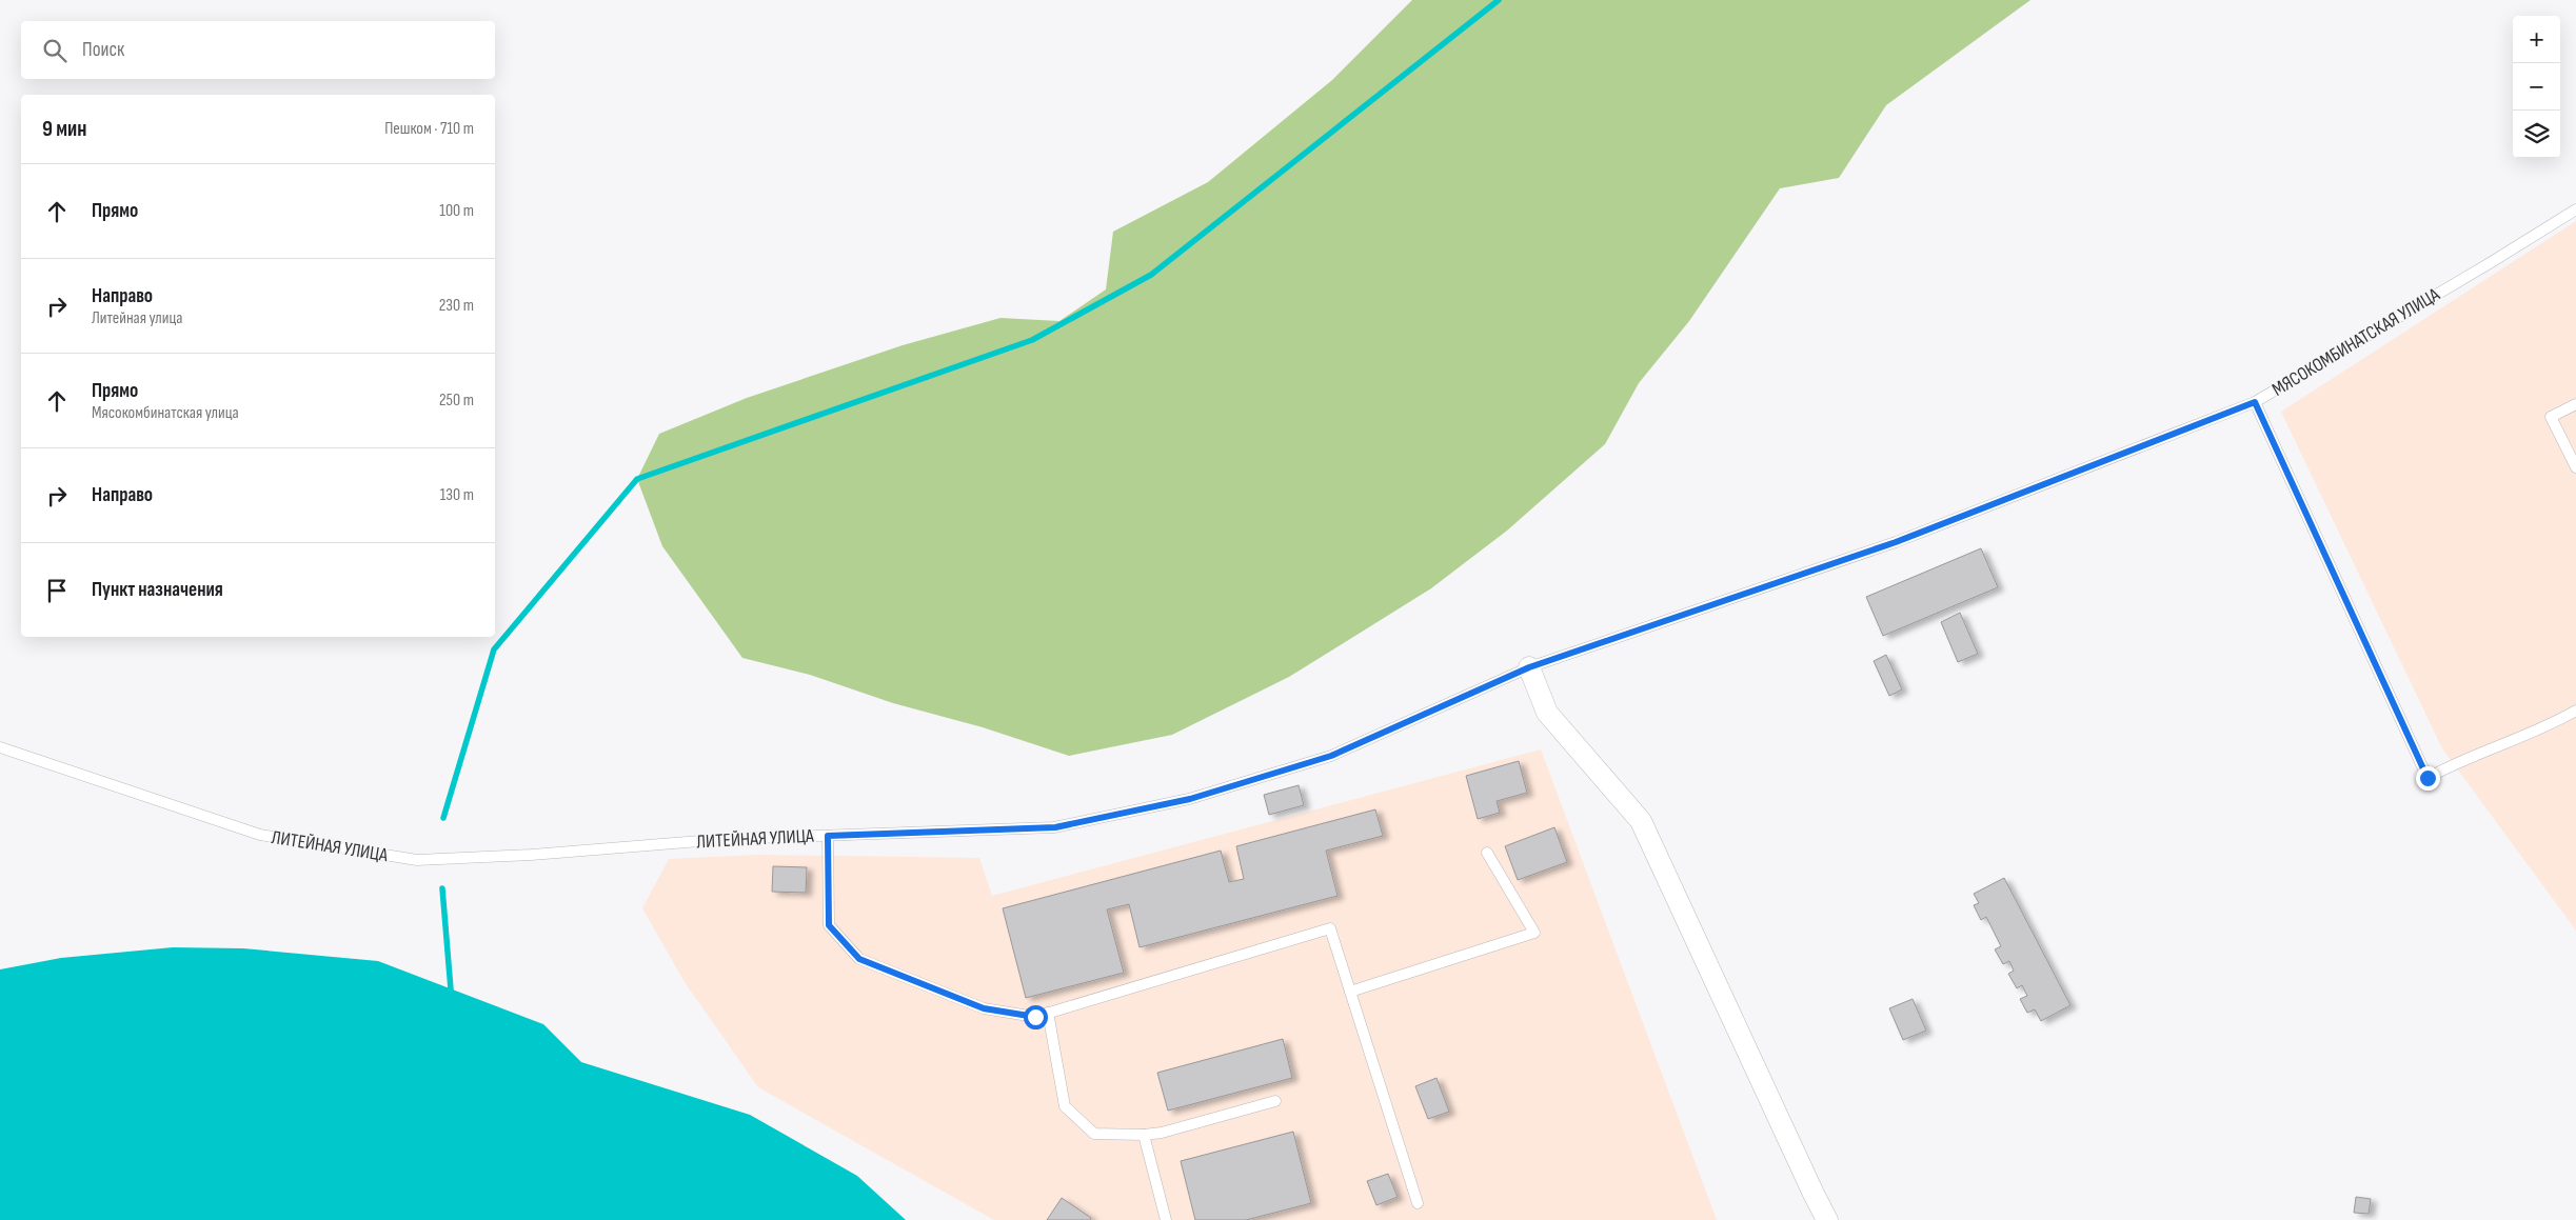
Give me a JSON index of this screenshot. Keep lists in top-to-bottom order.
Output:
{
  "streets": {
    "lane": ["МЯСОКОМБИНАТСКАЯ УЛИЦА", "ЛИТЕЙНАЯ УЛИЦА"]
  },
  "crossings": [
    ["МЯСОКОМБИНАТСКАЯ УЛИЦА", "ЛИТЕЙНАЯ УЛИЦА"]
  ],
  "page": {
    "map_buttons": ["+", "−"],
    "search": "Поиск",
    "heading": ["9 мин", "Пешком · 710 m"],
    "list": [
      ["Прямо", "100 m"],
      ["Направо", "Литейная улица", "230 m"],
      ["Прямо", "Мясокомбинатская улица", "250 m"],
      ["Направо", "130 m"],
      "Пункт назначения"
    ]
  }
}
